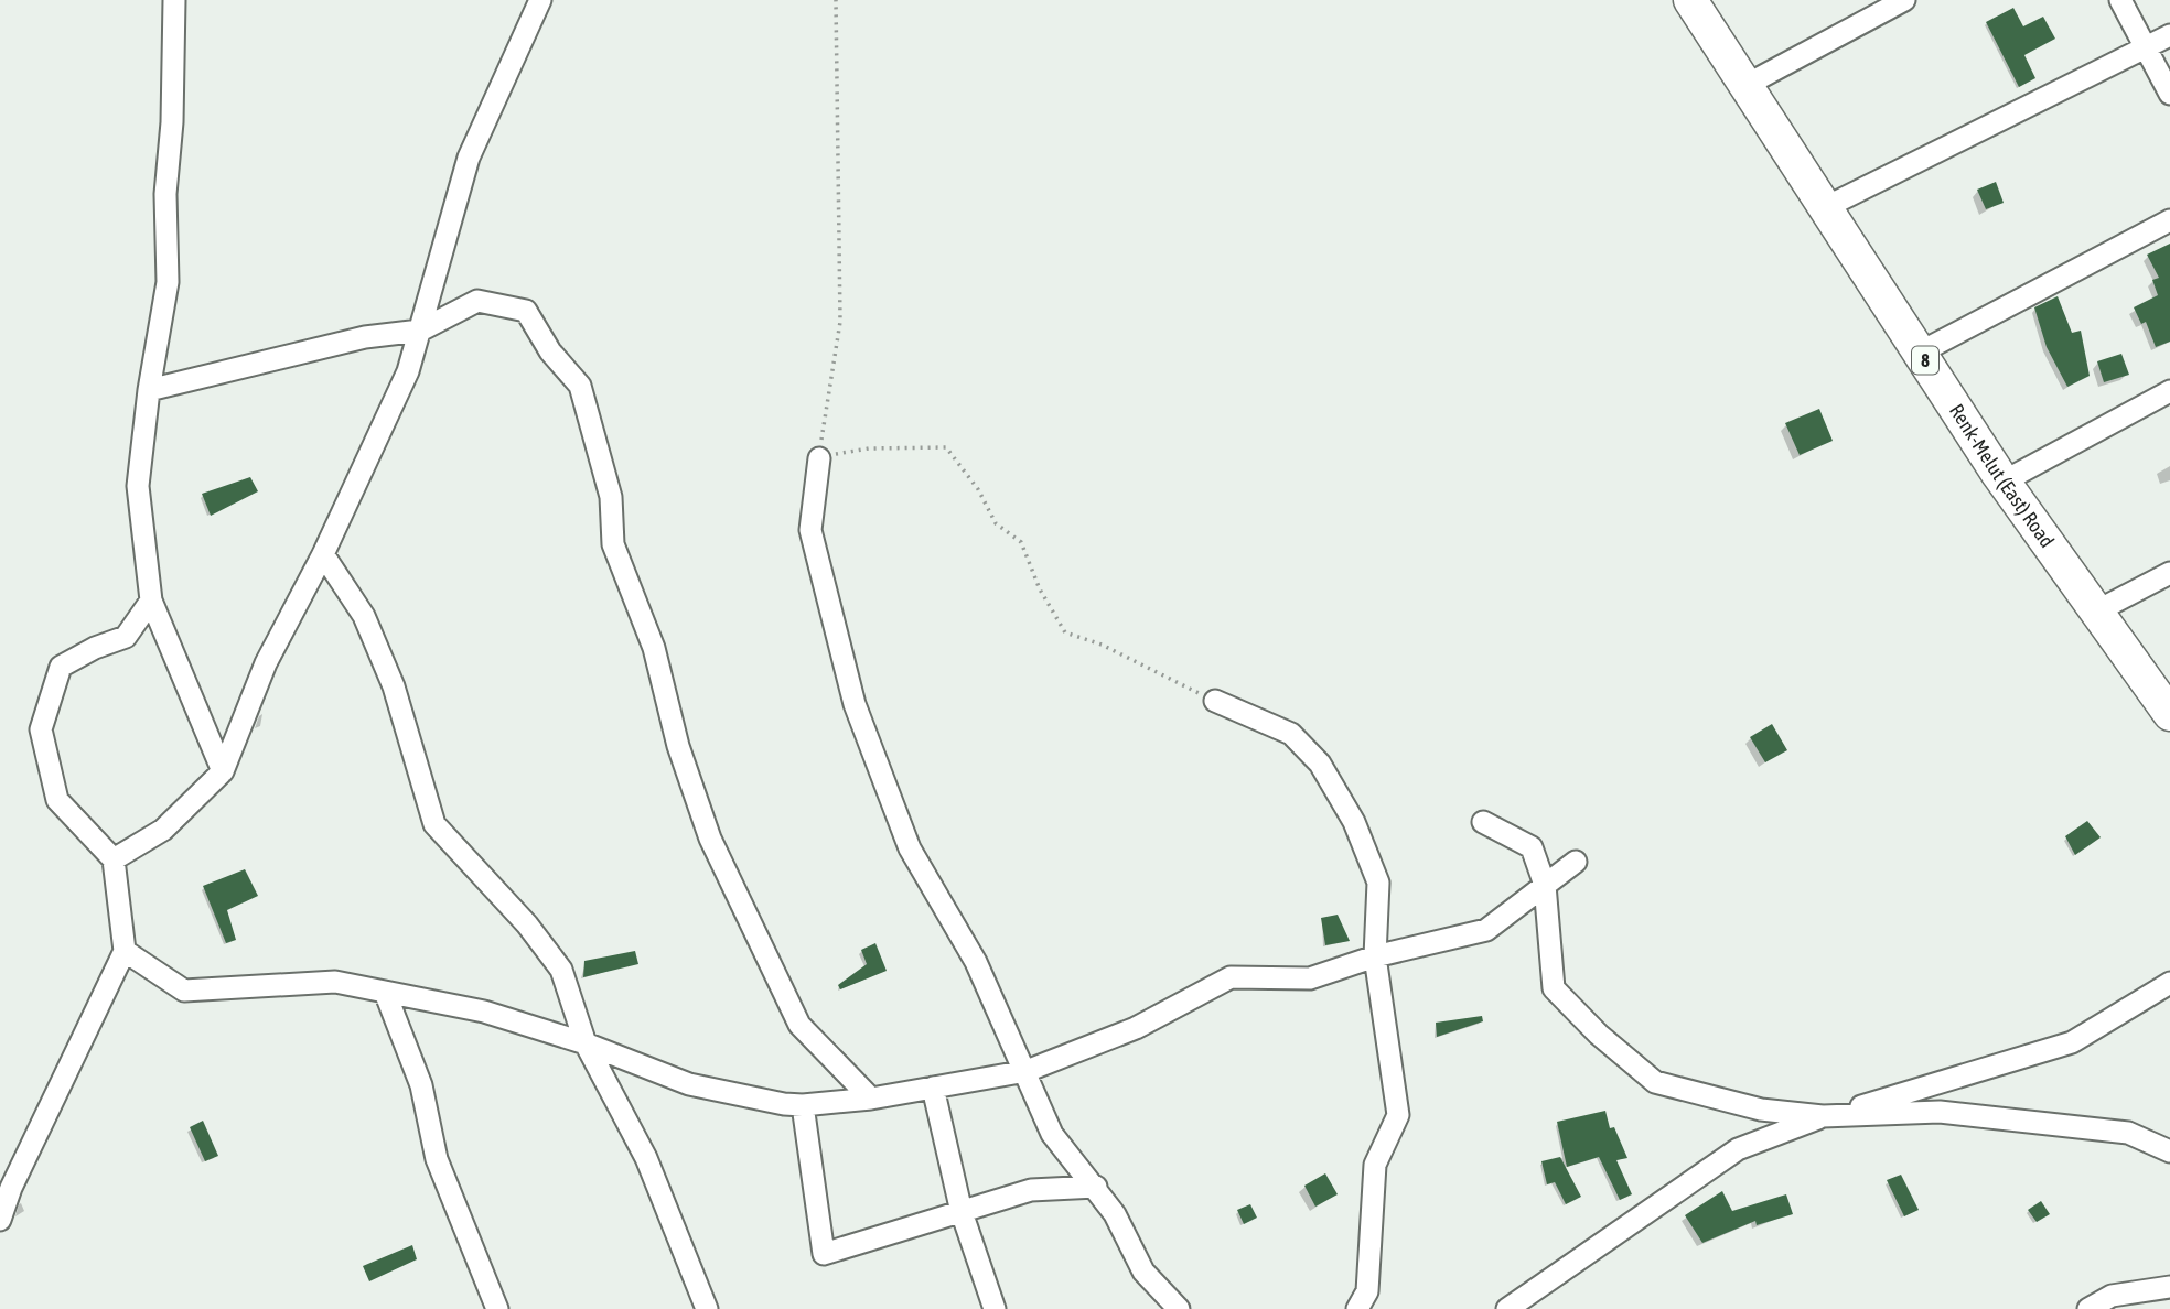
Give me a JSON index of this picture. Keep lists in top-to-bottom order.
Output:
{
  "streets": {
    "main road": ["8", "Renk-Melut (East) Road"]
  }
}
